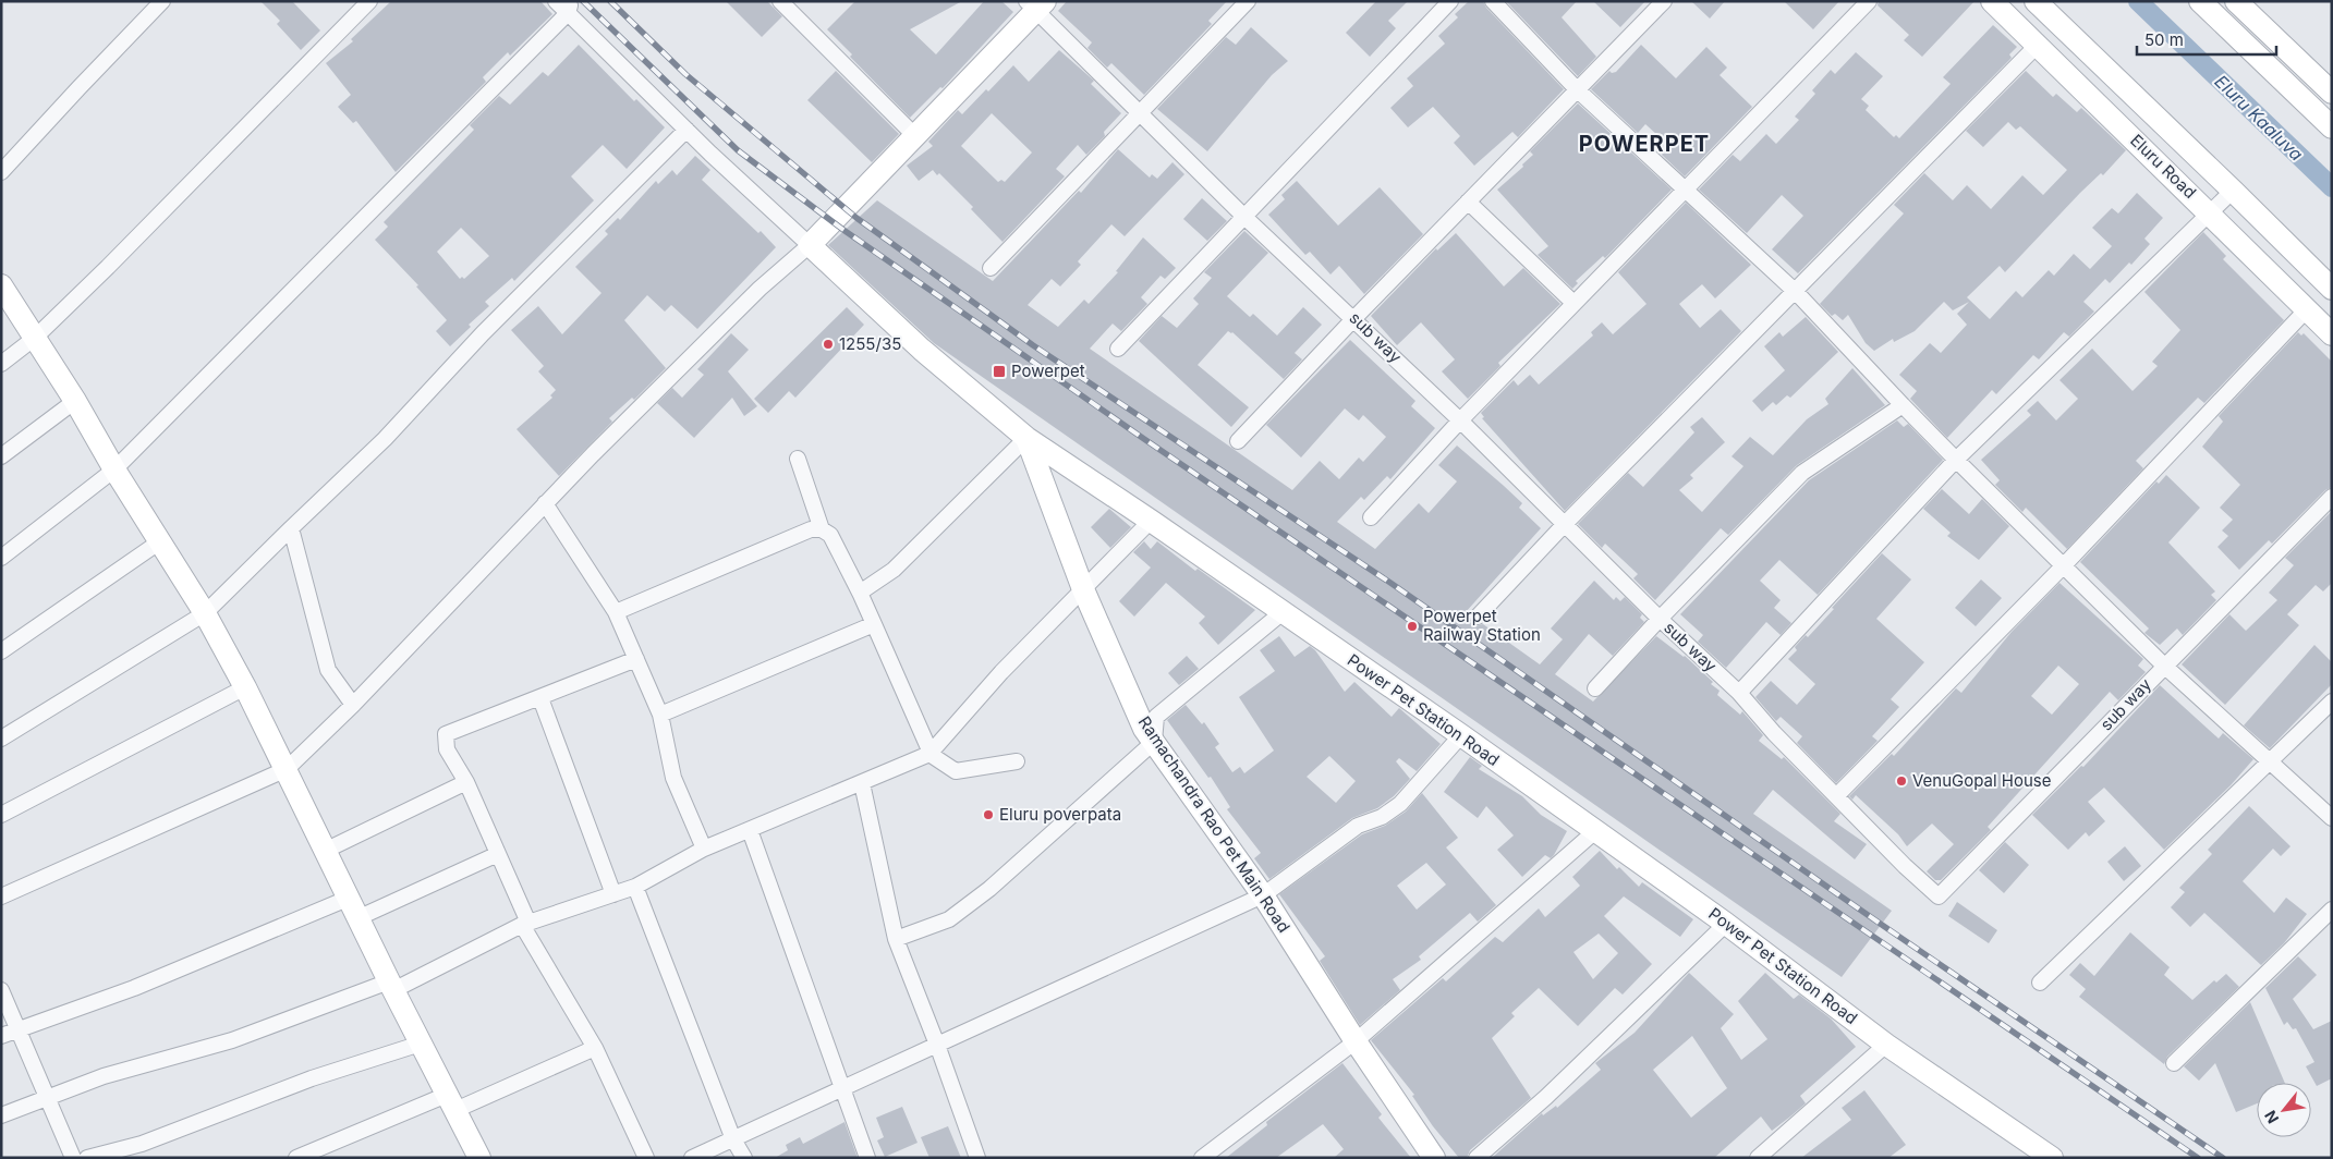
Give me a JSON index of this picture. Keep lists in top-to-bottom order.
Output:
{
  "streets": {
    "street": [
      "Eluru Road",
      "sub way",
      "Power Pet Station Road",
      "Ramachandra Rao Pet Main Road"
    ]
  },
  "crossings": [
    ["Power Pet Station Road", "Ramachandra Rao Pet Main Road"]
  ],
  "districts": ["POWERPET"],
  "water": ["Eluru Kaaluva"],
  "places": {
    "other": [
      "1255/35",
      "Powerpet Railway Station",
      "VenuGopal House",
      "Eluru poverpata"
    ],
    "transit": ["Powerpet"]
  },
  "scale_bar": "50 m",
  "north": "bottom left"
}
